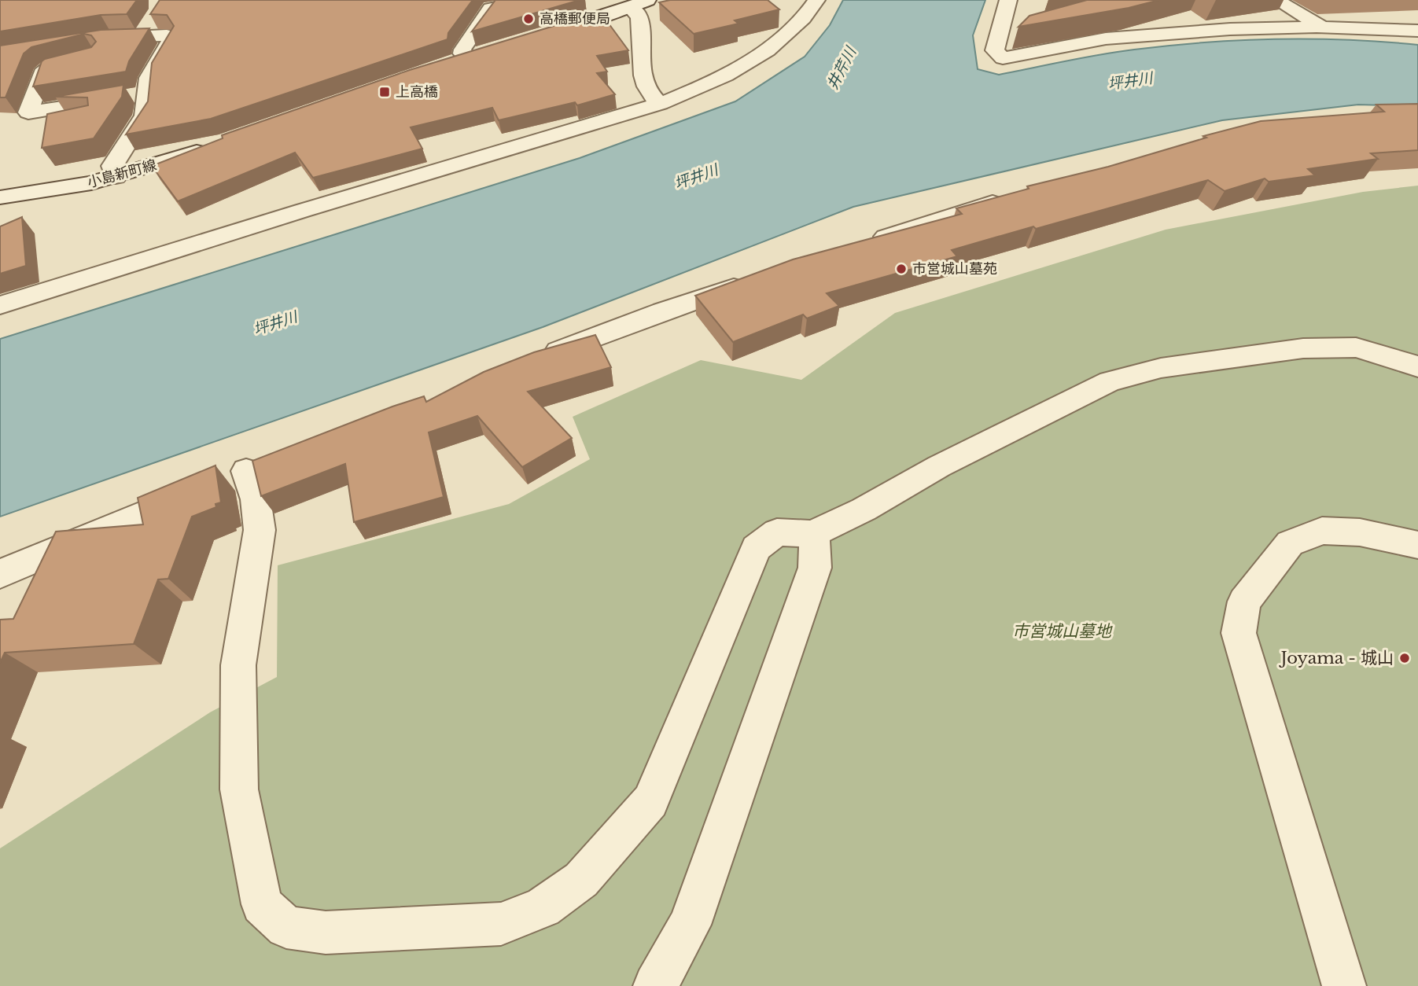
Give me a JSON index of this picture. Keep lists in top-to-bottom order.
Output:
{
  "streets": {
    "street": ["小島新町線"]
  },
  "water": ["井芹川", "坪井川"],
  "parks": ["市営城山墓地"],
  "places": {
    "other": ["高橋郵便局", "市営城山墓苑", "Joyama - 城山"],
    "transit": ["上高橋"]
  }
}
